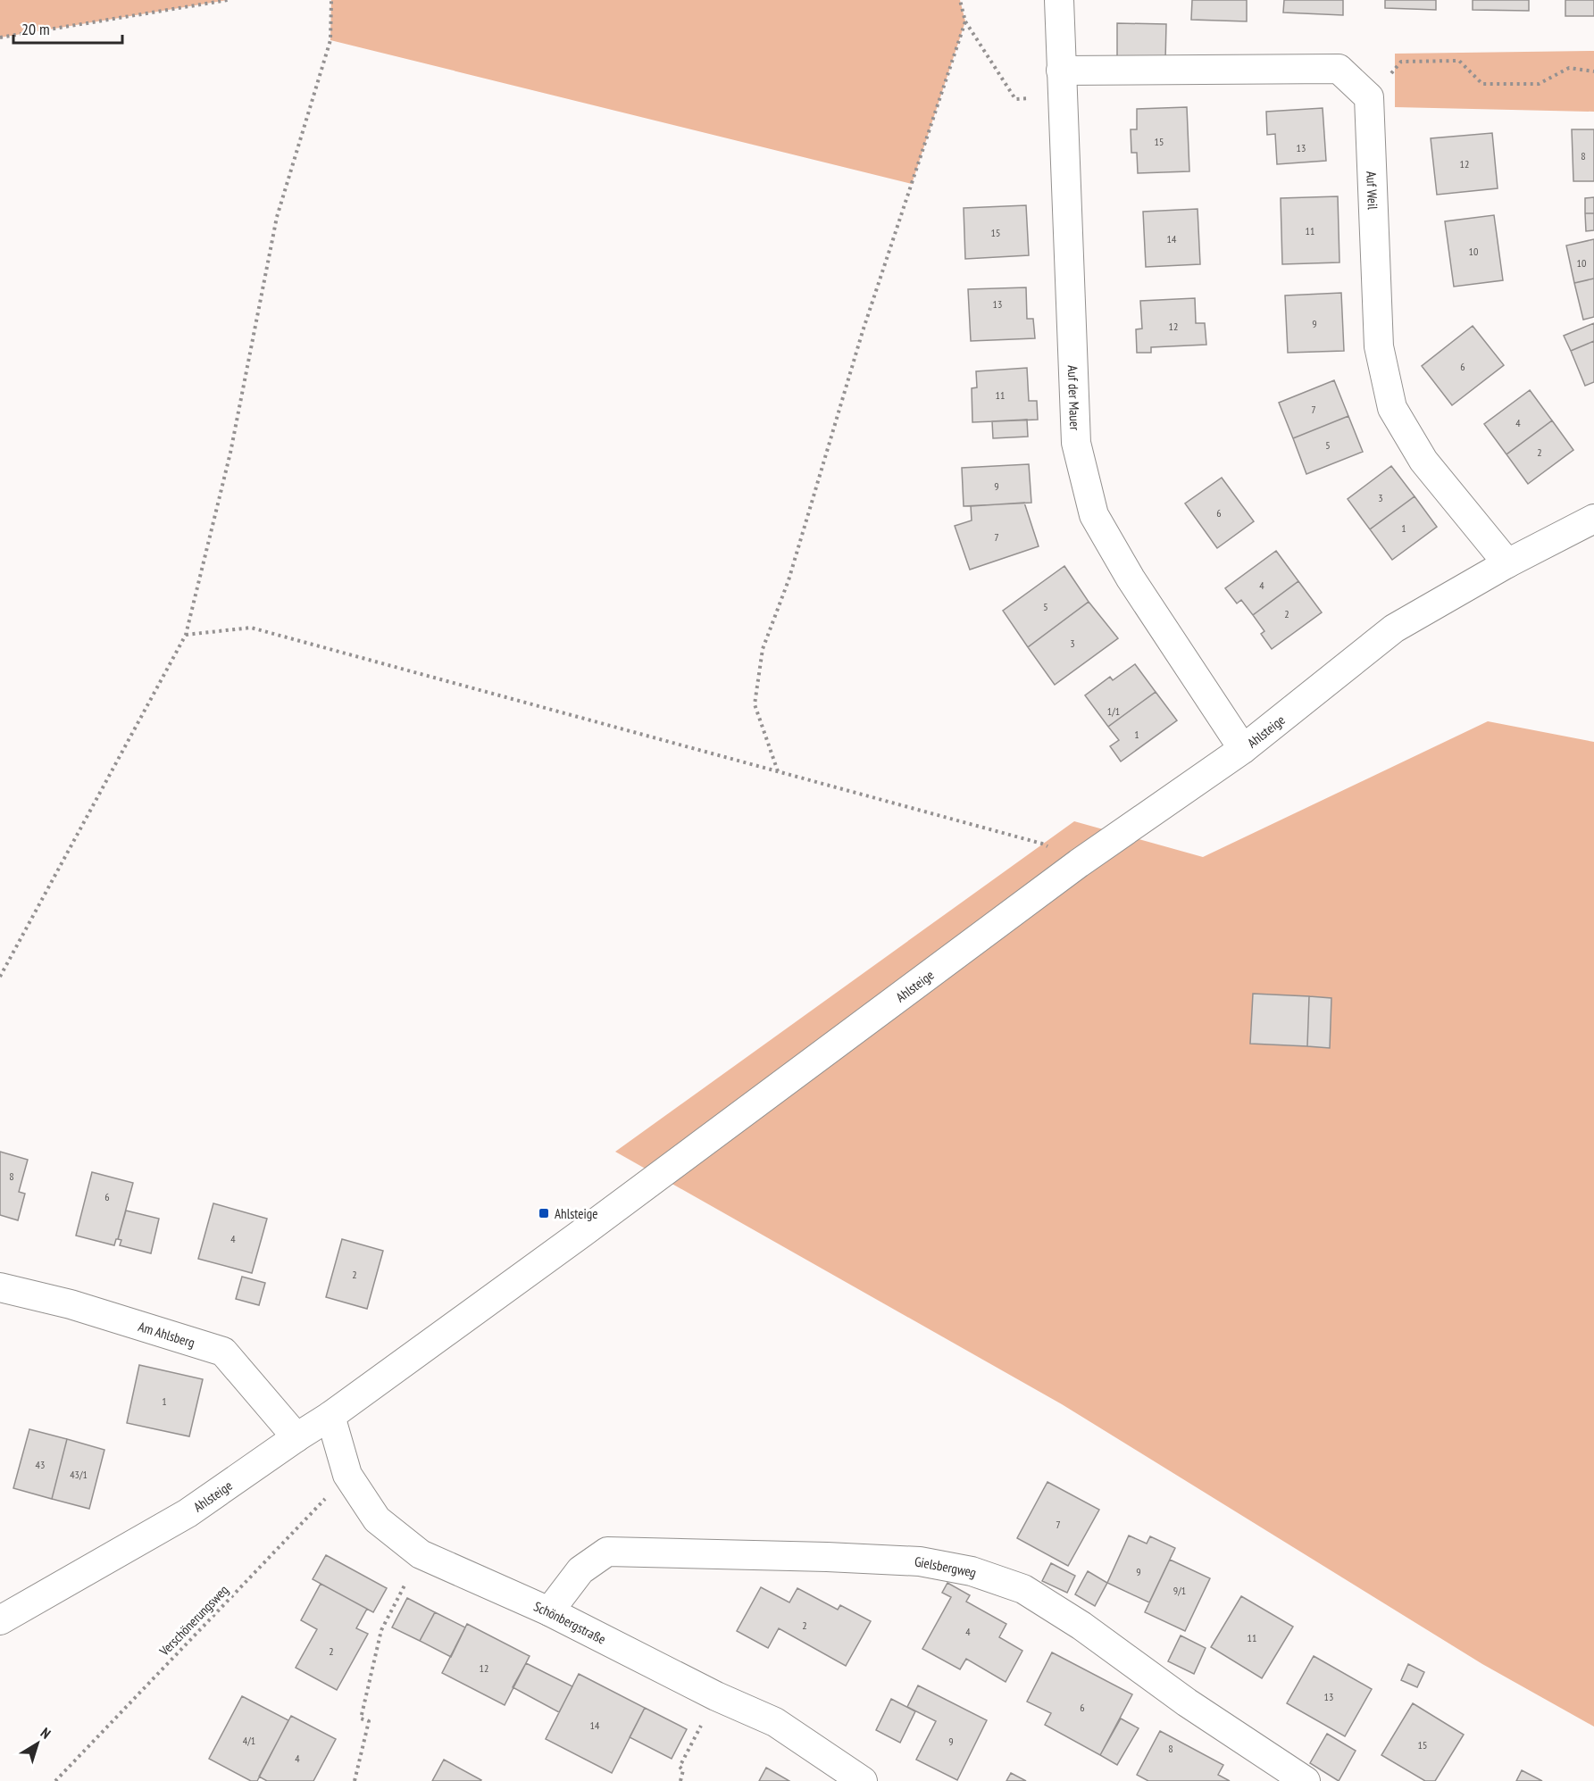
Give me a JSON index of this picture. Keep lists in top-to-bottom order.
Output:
{
  "streets": {
    "street": [
      "Auf Weil",
      "Auf der Mauer",
      "Ahlsteige",
      "Am Ahlsberg",
      "Gielsbergweg",
      "Schönbergstraße"
    ],
    "path": ["Verschönerungsweg"]
  },
  "crossings": [
    ["Auf Weil", "Ahlsteige"],
    ["Auf der Mauer", "Ahlsteige"],
    ["Ahlsteige", "Am Ahlsberg"],
    ["Ahlsteige", "Schönbergstraße"],
    ["Gielsbergweg", "Schönbergstraße"],
    ["Verschönerungsweg", "Schönbergstraße"]
  ],
  "places": {
    "transit": ["Ahlsteige"]
  },
  "house_numbers": [
    "15",
    "13",
    "8",
    "12",
    "11",
    "15",
    "14",
    "10",
    "10",
    "13",
    "9",
    "12",
    "6",
    "11",
    "7",
    "4",
    "5",
    "2",
    "9",
    "3",
    "6",
    "1",
    "7",
    "4",
    "5",
    "2",
    "3",
    "1/1",
    "1",
    "8",
    "6",
    "4",
    "2",
    "1",
    "43",
    "43/1",
    "7",
    "9",
    "9/1",
    "2",
    "4",
    "11",
    "2",
    "12",
    "13",
    "6",
    "14",
    "4/1",
    "9",
    "15",
    "8",
    "4"
  ],
  "scale_bar": "20 m",
  "north": "top right"
}
